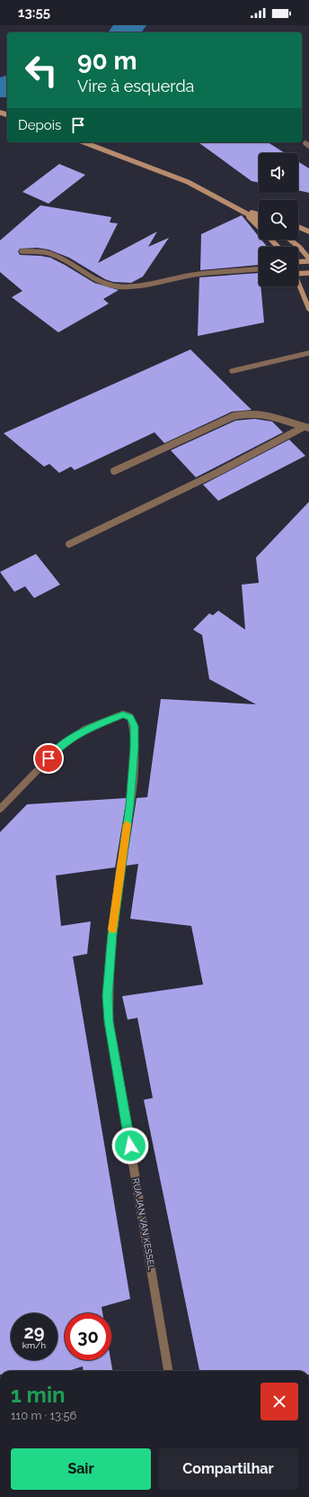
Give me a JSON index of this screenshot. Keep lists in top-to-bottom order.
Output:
{
  "streets": {
    "street": ["RUA JAN VAN KESSEL"]
  },
  "page": {
    "status": "13:55",
    "turn": ["90 m", "Vire à esquerda"],
    "then": "Depois",
    "speed": "29 km/h",
    "limit": "30",
    "heading": ["1 min", "110 m · 13:56"],
    "buttons": ["Sair", "Compartilhar"]
  }
}
